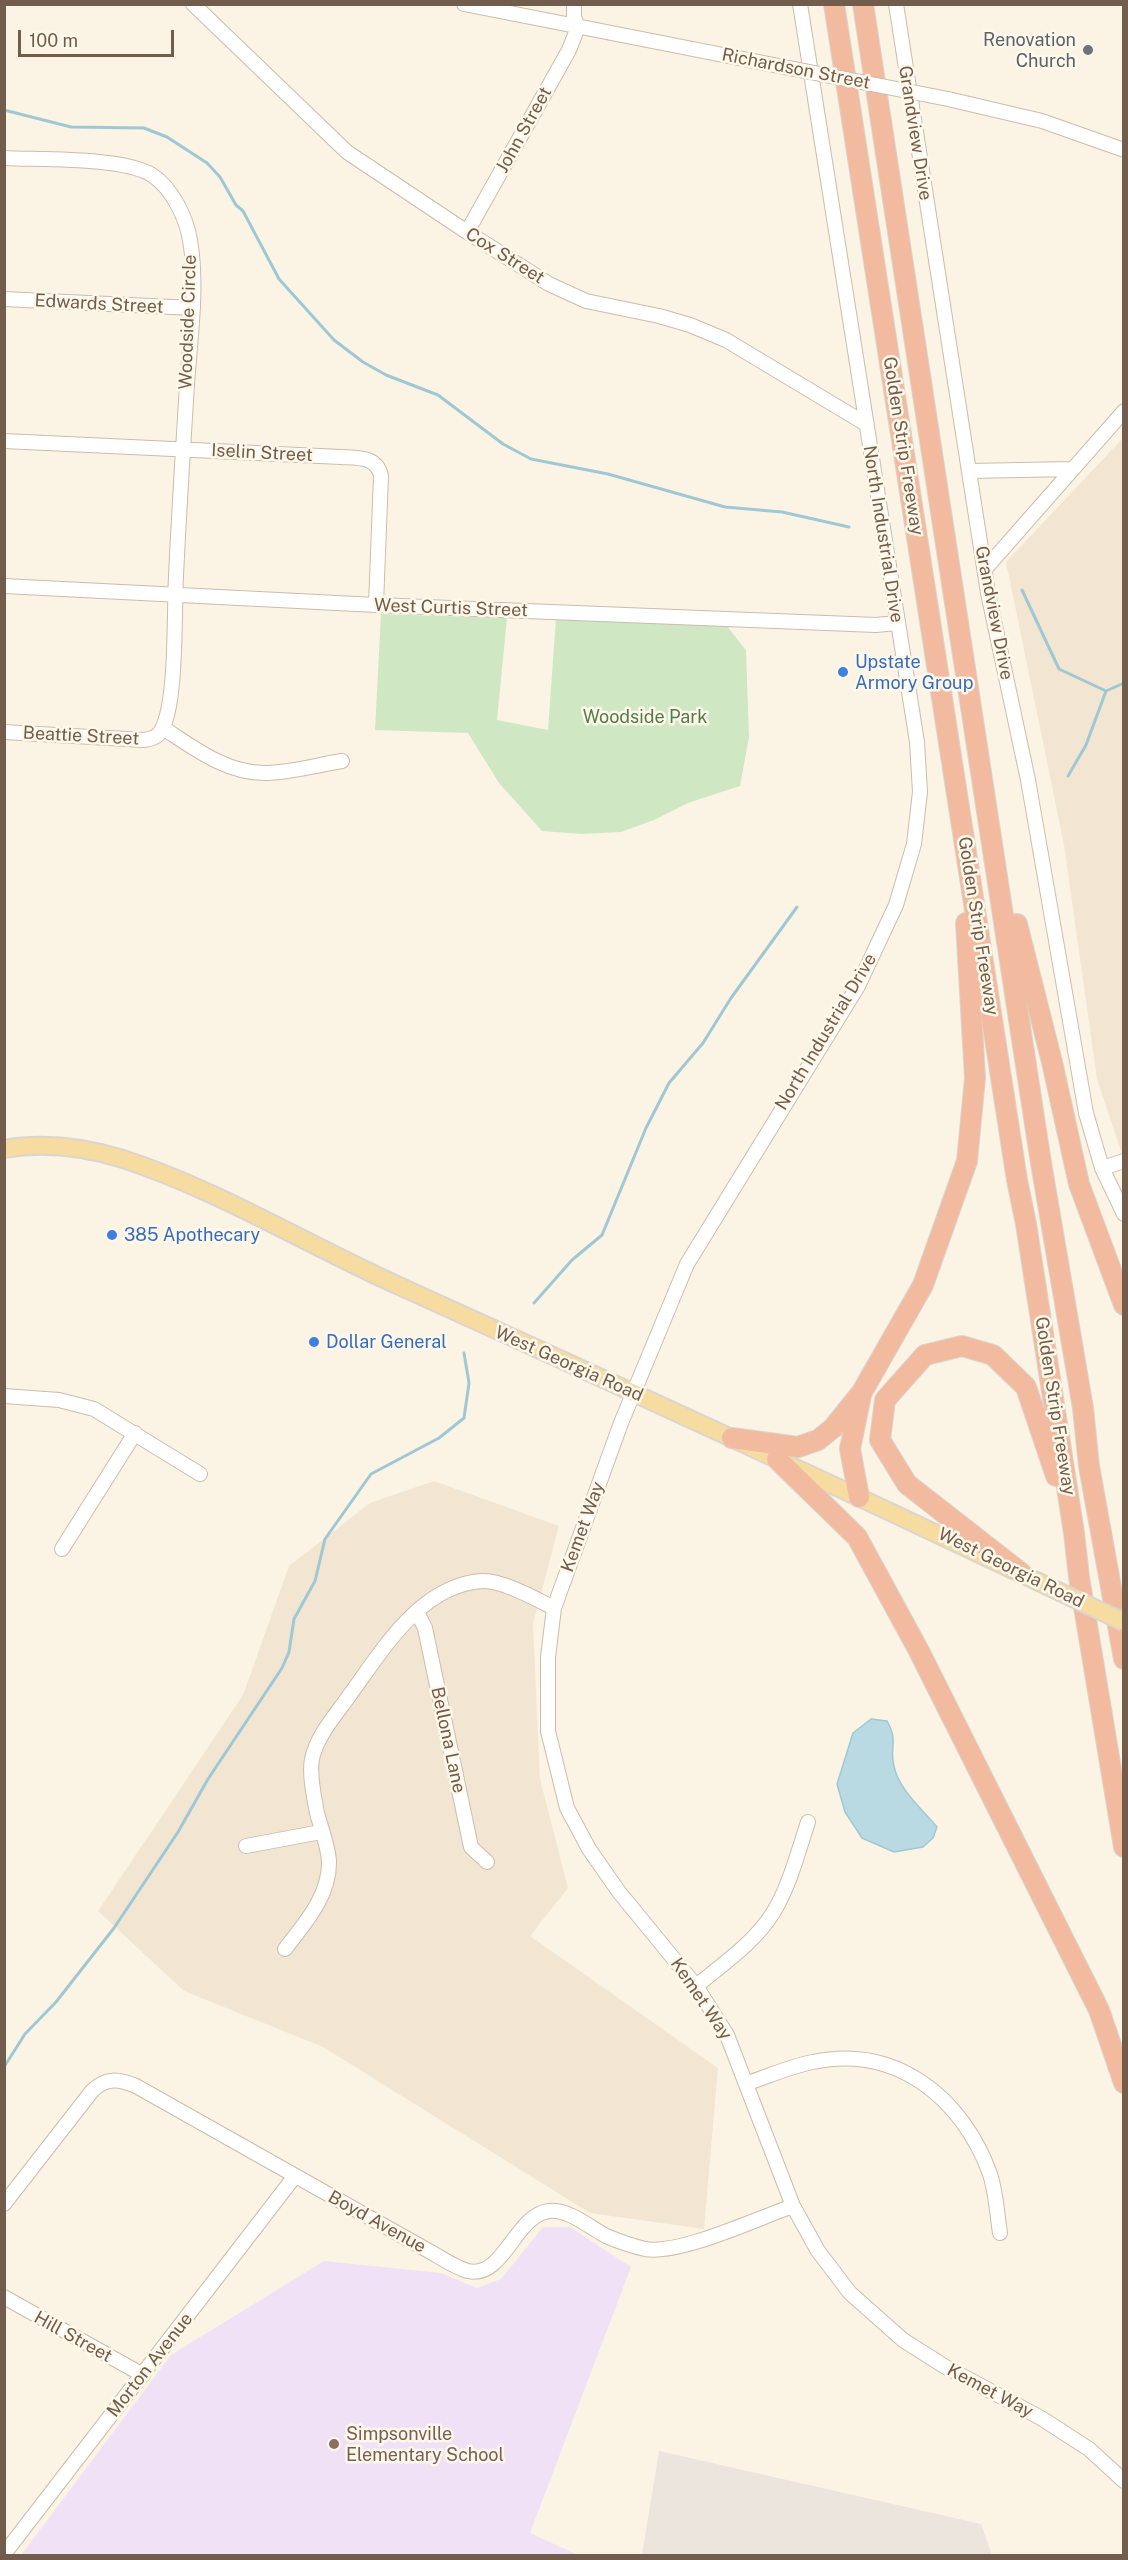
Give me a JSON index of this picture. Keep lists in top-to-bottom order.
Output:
{
  "streets": {
    "highway": ["Golden Strip Freeway"],
    "main road": ["West Georgia Road"],
    "street": [
      "Richardson Street",
      "John Street",
      "Grandview Drive",
      "Cox Street",
      "Edwards Street",
      "Woodside Circle",
      "Iselin Street",
      "North Industrial Drive",
      "West Curtis Street",
      "Beattie Street",
      "Kemet Way",
      "Bellona Lane",
      "Boyd Avenue",
      "Hill Street",
      "Morton Avenue"
    ]
  },
  "crossings": [
    ["Richardson Street", "John Street"],
    ["John Street", "Cox Street"],
    ["Cox Street", "North Industrial Drive"],
    ["Edwards Street", "Woodside Circle"],
    ["Woodside Circle", "Iselin Street"],
    ["Woodside Circle", "West Curtis Street"],
    ["Woodside Circle", "Beattie Street"],
    ["Iselin Street", "West Curtis Street"],
    ["North Industrial Drive", "West Curtis Street"],
    ["North Industrial Drive", "West Georgia Road"],
    ["North Industrial Drive", "Kemet Way"],
    ["West Curtis Street", "Beattie Street"],
    ["West Georgia Road", "Kemet Way"],
    ["Kemet Way", "Boyd Avenue"],
    ["Boyd Avenue", "Morton Avenue"],
    ["Hill Street", "Morton Avenue"]
  ],
  "parks": ["Woodside Park"],
  "places": [
    "Renovation Church",
    "Upstate Armory Group",
    "385 Apothecary",
    "Dollar General",
    "Simpsonville Elementary School"
  ],
  "scale_bar": "100 m"
}
